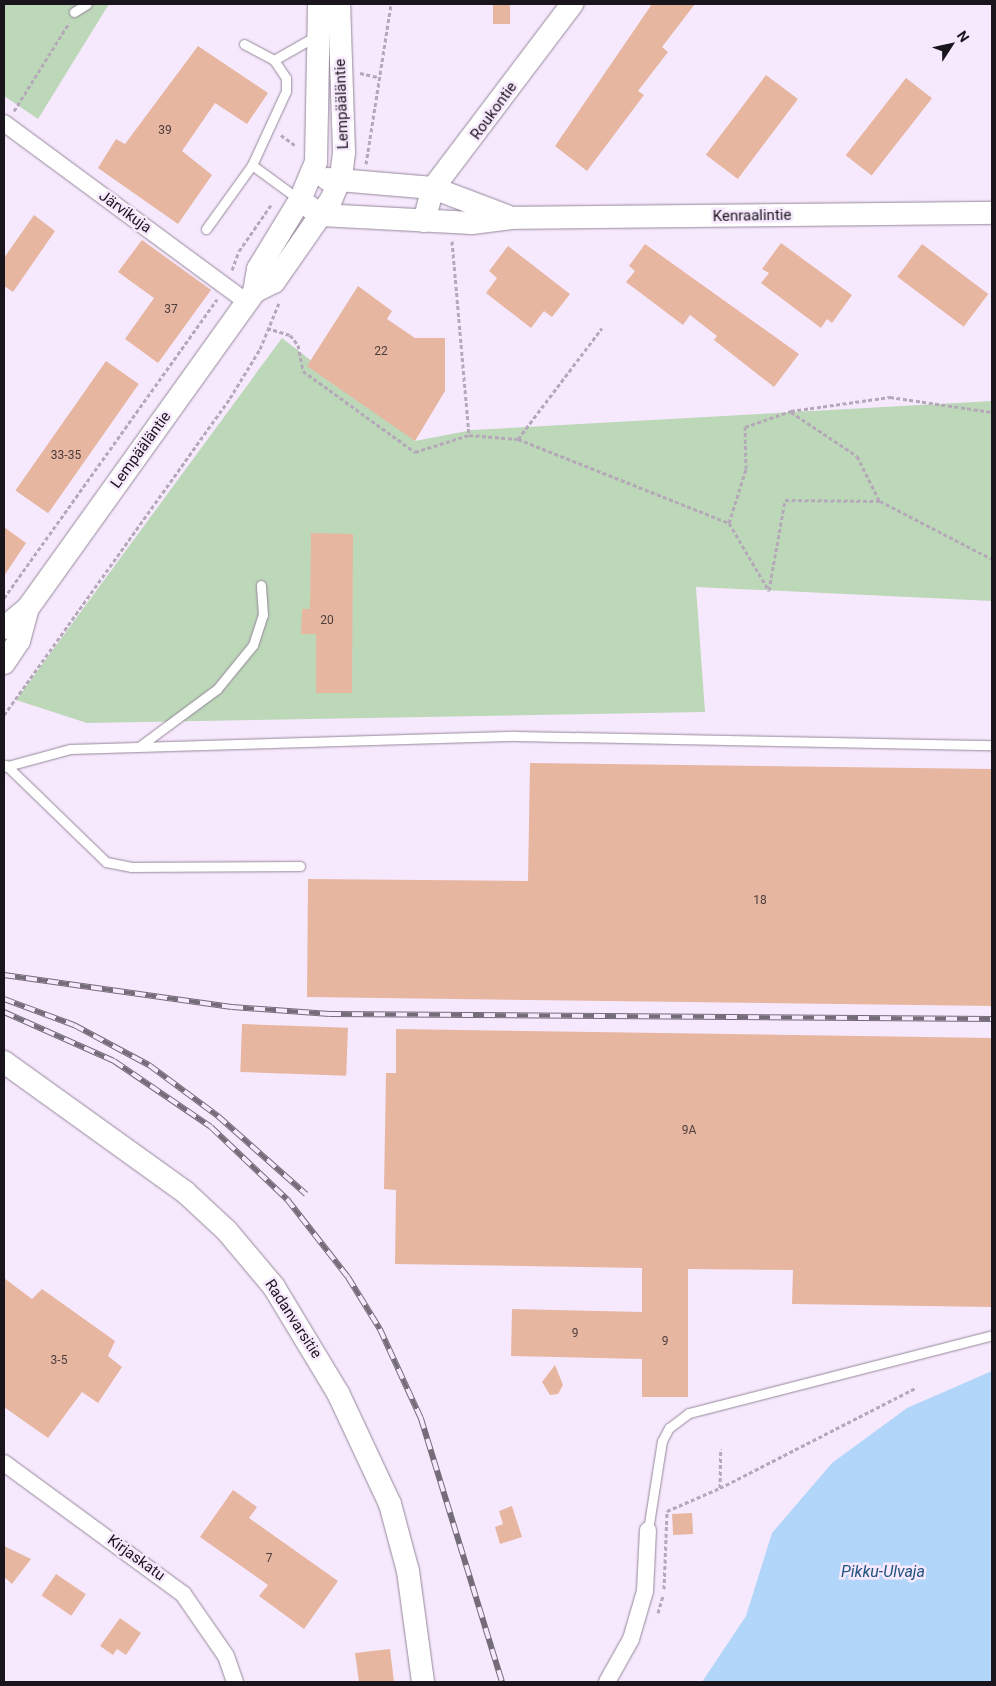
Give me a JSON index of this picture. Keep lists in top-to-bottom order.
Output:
{
  "streets": {
    "street": [
      "Lempääläntie",
      "Roukontie",
      "Järvikuja",
      "Kenraalintie",
      "Radanvarsitie",
      "Kirjaskatu"
    ]
  },
  "crossings": [
    ["Lempääläntie", "Järvikuja"],
    ["Lempääläntie", "Kenraalintie"],
    ["Roukontie", "Kenraalintie"]
  ],
  "water": ["Pikku-Ulvaja"],
  "house_numbers": [
    "39",
    "37",
    "22",
    "33-35",
    "20",
    "18",
    "9A",
    "9",
    "9",
    "3-5",
    "7"
  ],
  "north": "top right"
}
